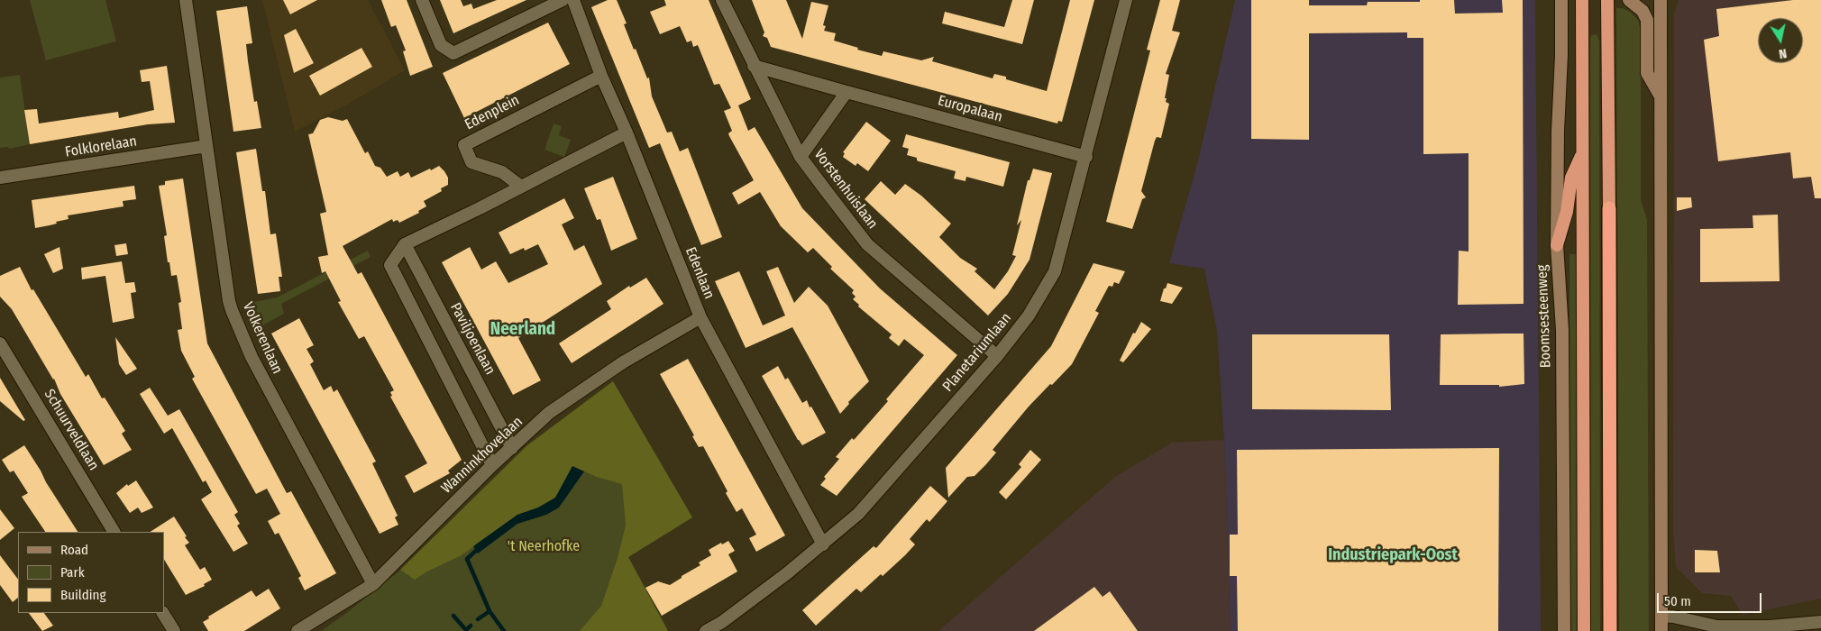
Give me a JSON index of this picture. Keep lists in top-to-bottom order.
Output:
{
  "streets": {
    "main road": ["Boomsesteenweg"],
    "street": [
      "Europalaan",
      "Edenplein",
      "Folklorelaan",
      "Vorstenhuislaan",
      "Edenlaan",
      "Volkerenlaan",
      "Paviljoenlaan",
      "Planetariumlaan",
      "Schuurveldlaan",
      "Wanninkhovelaan"
    ]
  },
  "crossings": [
    ["Europalaan", "Vorstenhuislaan"],
    ["Europalaan", "Planetariumlaan"],
    ["Edenplein", "Edenlaan"],
    ["Folklorelaan", "Volkerenlaan"],
    ["Vorstenhuislaan", "Planetariumlaan"],
    ["Edenlaan", "Planetariumlaan"],
    ["Edenlaan", "Wanninkhovelaan"],
    ["Volkerenlaan", "Wanninkhovelaan"],
    ["Paviljoenlaan", "Wanninkhovelaan"]
  ],
  "districts": ["Neerland", "Industriepark-Oost"],
  "parks": ["'t Neerhofke"],
  "legend": ["Road", "Park", "Building"],
  "scale_bar": "50 m",
  "north": "bottom"
}
